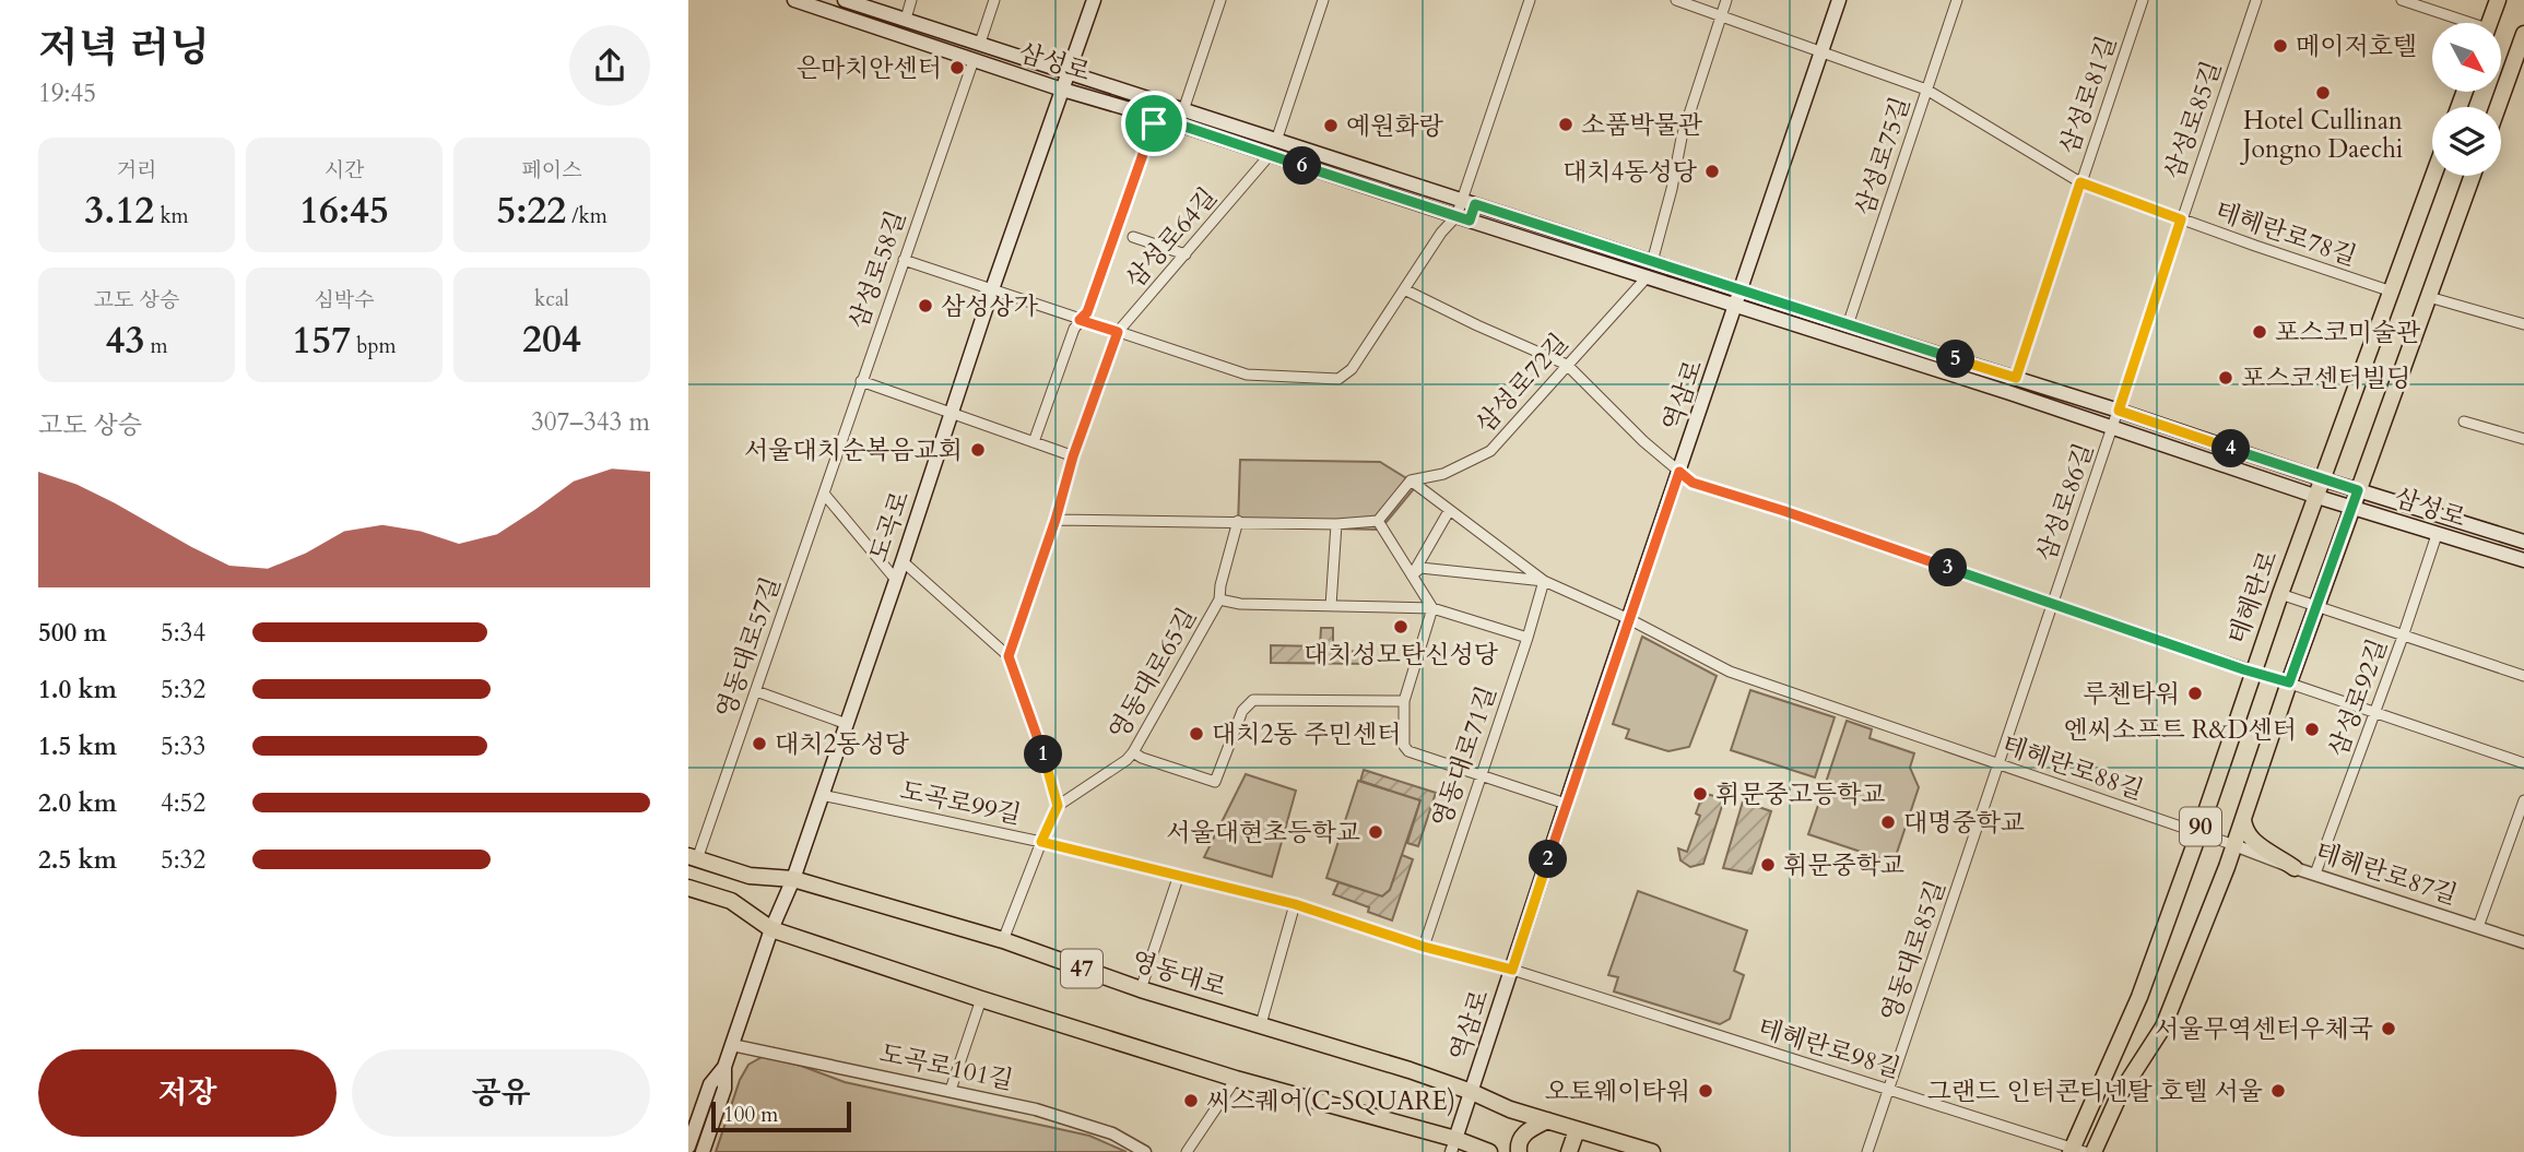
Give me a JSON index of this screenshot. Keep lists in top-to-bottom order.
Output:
{
  "streets": {
    "main road": [
      "삼성로",
      "역삼로",
      "도곡로",
      "테헤란로",
      "90",
      "47",
      "영동대로"
    ],
    "street": [
      "삼성로81길",
      "삼성로85길",
      "삼성로75길",
      "테헤란로78길",
      "삼성로64길",
      "삼성로58길",
      "삼성로72길",
      "삼성로86길",
      "영동대로57길",
      "영동대로65길",
      "삼성로92길",
      "영동대로71길",
      "테헤란로88길",
      "도곡로99길",
      "테헤란로87길",
      "영동대로85길",
      "테헤란로98길",
      "도곡로101길"
    ]
  },
  "crossings": [
    ["삼성로", "삼성로81길"],
    ["삼성로", "삼성로85길"],
    ["삼성로", "삼성로75길"],
    ["삼성로", "삼성로64길"],
    ["삼성로", "삼성로58길"],
    ["삼성로", "삼성로72길"],
    ["삼성로", "역삼로"],
    ["삼성로", "삼성로86길"],
    ["삼성로", "도곡로"],
    ["삼성로", "테헤란로"],
    ["삼성로", "삼성로92길"],
    ["삼성로", "90"],
    ["삼성로81길", "테헤란로78길"],
    ["삼성로85길", "테헤란로78길"],
    ["삼성로85길", "삼성로86길"],
    ["삼성로75길", "테헤란로78길"],
    ["테헤란로78길", "역삼로"],
    ["테헤란로78길", "테헤란로"],
    ["삼성로58길", "영동대로57길"],
    ["역삼로", "테헤란로88길"],
    ["역삼로", "47"],
    ["역삼로", "영동대로"],
    ["역삼로", "테헤란로98길"],
    ["삼성로86길", "테헤란로88길"],
    ["삼성로86길", "영동대로85길"],
    ["도곡로", "도곡로99길"],
    ["도곡로", "47"],
    ["도곡로", "영동대로"],
    ["도곡로", "도곡로101길"],
    ["테헤란로", "테헤란로88길"],
    ["테헤란로", "테헤란로98길"],
    ["영동대로57길", "영동대로"],
    ["삼성로92길", "테헤란로87길"],
    ["영동대로71길", "테헤란로88길"],
    ["영동대로71길", "도곡로99길"],
    ["영동대로71길", "테헤란로98길"],
    ["테헤란로88길", "90"],
    ["테헤란로88길", "테헤란로87길"],
    ["테헤란로88길", "영동대로85길"],
    ["도곡로99길", "테헤란로98길"],
    ["90", "테헤란로87길"],
    ["영동대로85길", "테헤란로98길"]
  ],
  "places": [
    "메이저호텔",
    "은마치안센터",
    "Hotel Cullinan Jongno Daechi",
    "소품박물관",
    "예원화랑",
    "대치4동성당",
    "삼성상가",
    "포스코미술관",
    "포스코센터빌딩",
    "서울대치순복음교회",
    "대치성모탄신성당",
    "루첸타워",
    "엔씨소프트 R&D센터",
    "대치2동 주민센터",
    "대치2동성당",
    "휘문중고등학교",
    "대명중학교",
    "서울대현초등학교",
    "휘문중학교",
    "서울무역센터우체국",
    "오토웨이타워",
    "그랜드 인터콘티넨탈 호텔 서울",
    "씨스퀘어(C-SQUARE)"
  ],
  "scale_bar": "100 m",
  "north": "bottom right",
  "page": {
    "heading": ["저녁 러닝", "19:45"],
    "stats": [
      ["거리", "3.12 km"],
      ["시간", "16:45"],
      ["페이스", "5:22 /km"],
      ["고도 상승", "43 m"],
      ["심박수", "157 bpm"],
      ["kcal", "204"]
    ],
    "pins": [
      "6",
      "5",
      "4",
      "3",
      "1",
      "2"
    ],
    "chart": ["고도 상승", "307–343 m"],
    "list": [
      {
        "name": "500 m",
        "note": "5:34"
      },
      {
        "name": "1.0 km",
        "note": "5:32"
      },
      {
        "name": "1.5 km",
        "note": "5:33"
      },
      {
        "name": "2.0 km",
        "note": "4:52"
      },
      {
        "name": "2.5 km",
        "note": "5:32"
      }
    ],
    "buttons": ["저장", "공유"],
    "scale": "100 m"
  }
}
